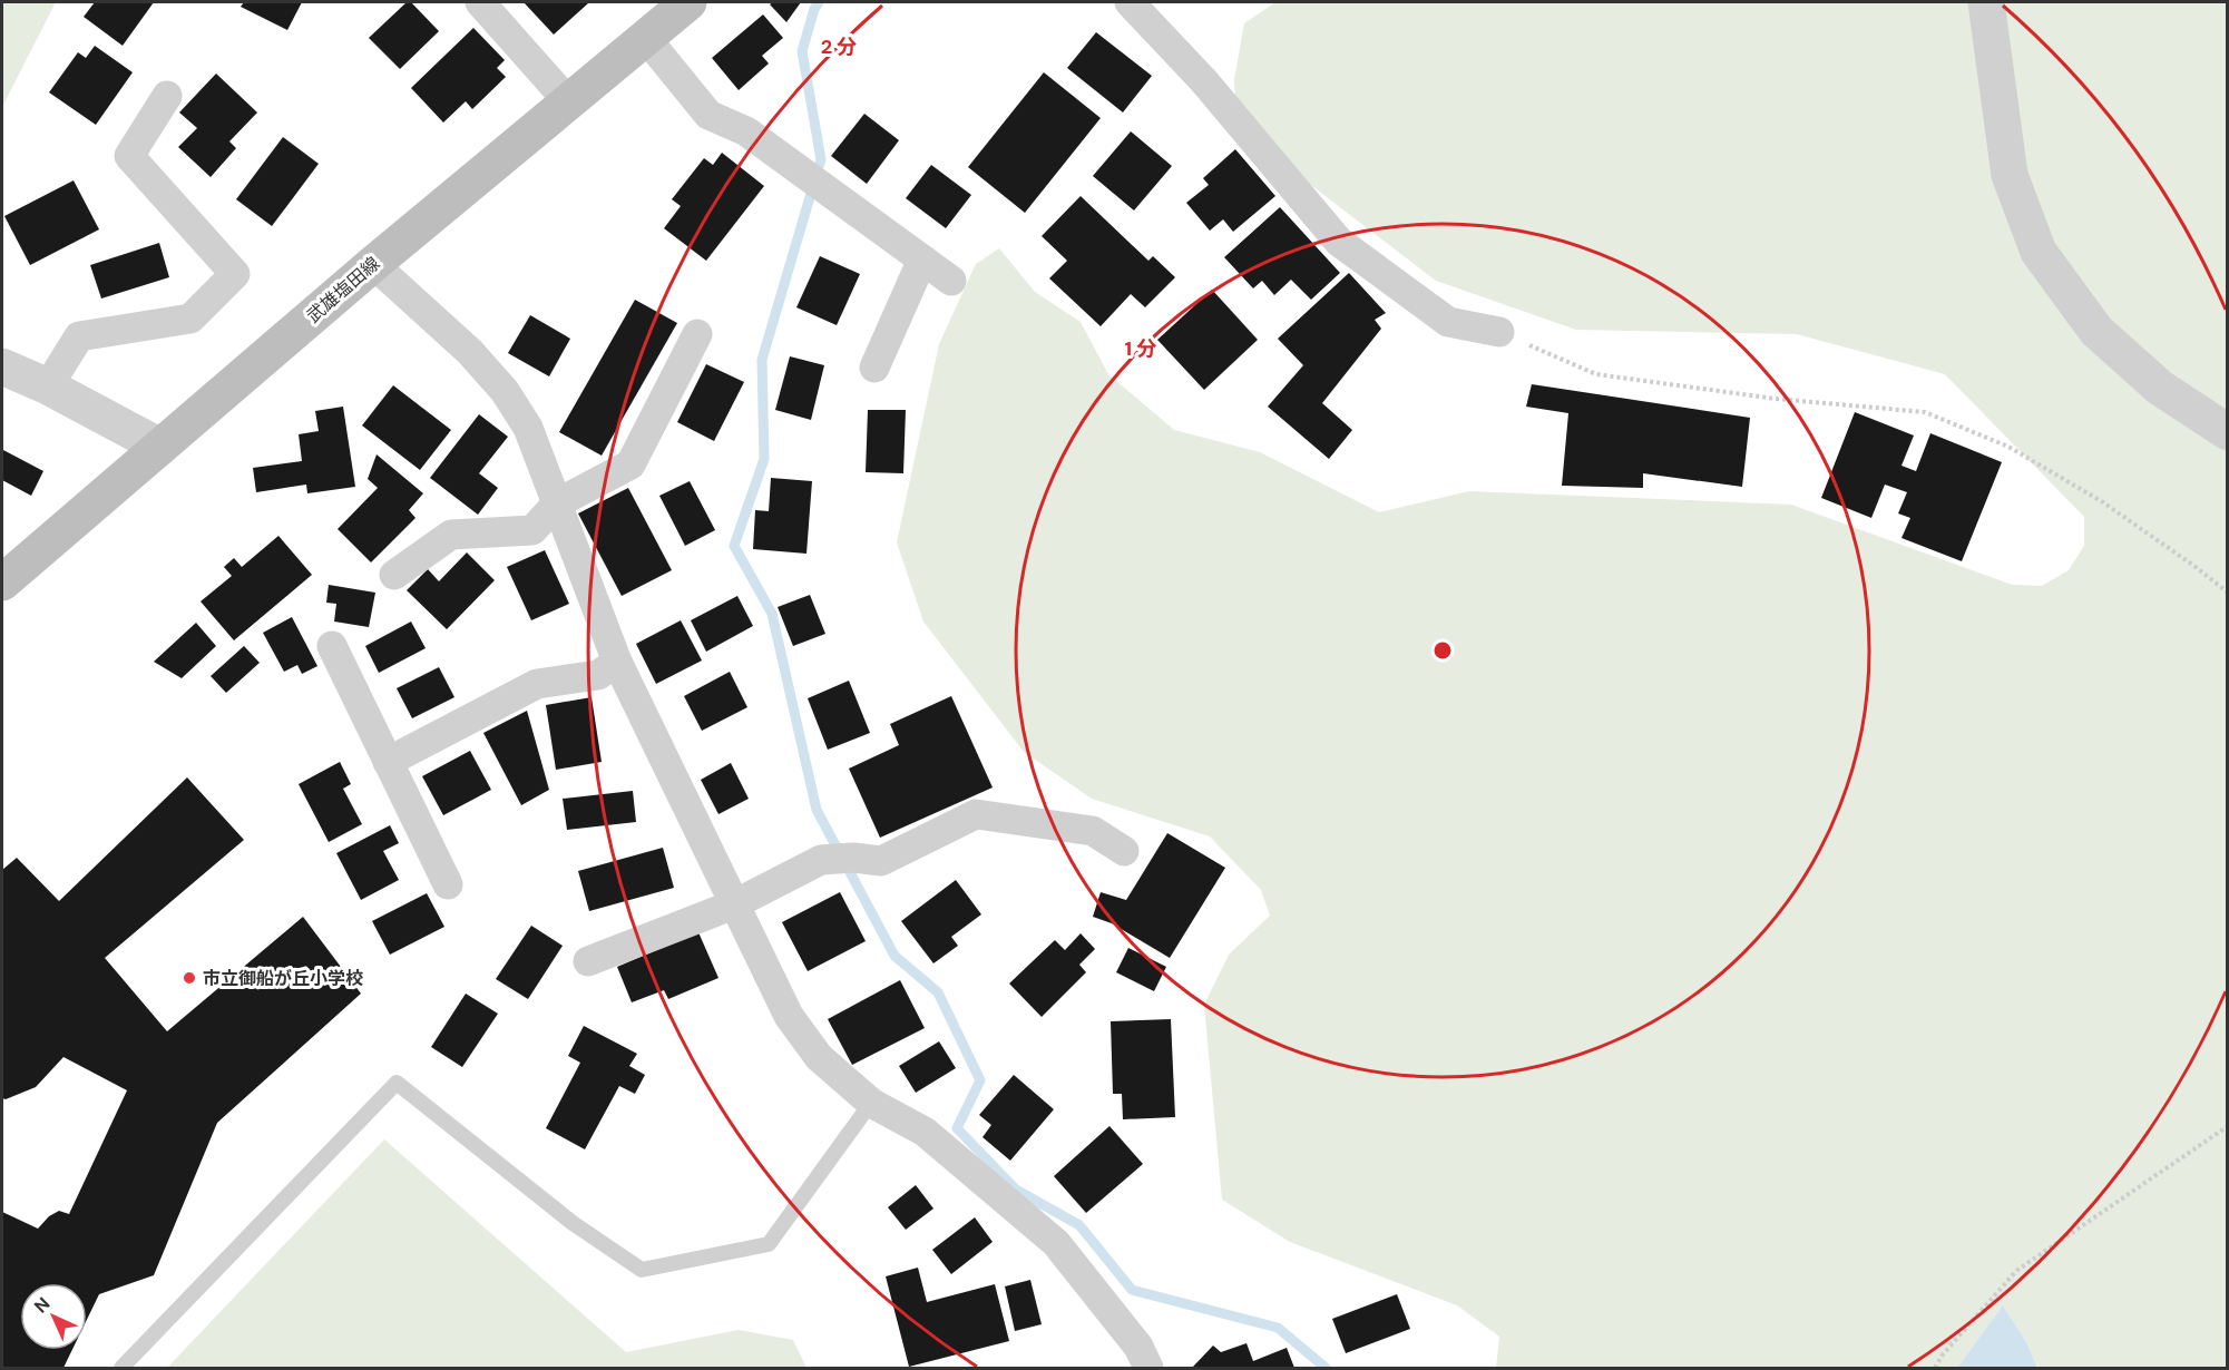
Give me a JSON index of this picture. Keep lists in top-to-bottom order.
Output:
{
  "streets": {
    "main road": ["武雄塩田線"]
  },
  "places": ["市立御船が丘小学校"],
  "north": "top left",
  "rings": ["2 分", "1 分"]
}
